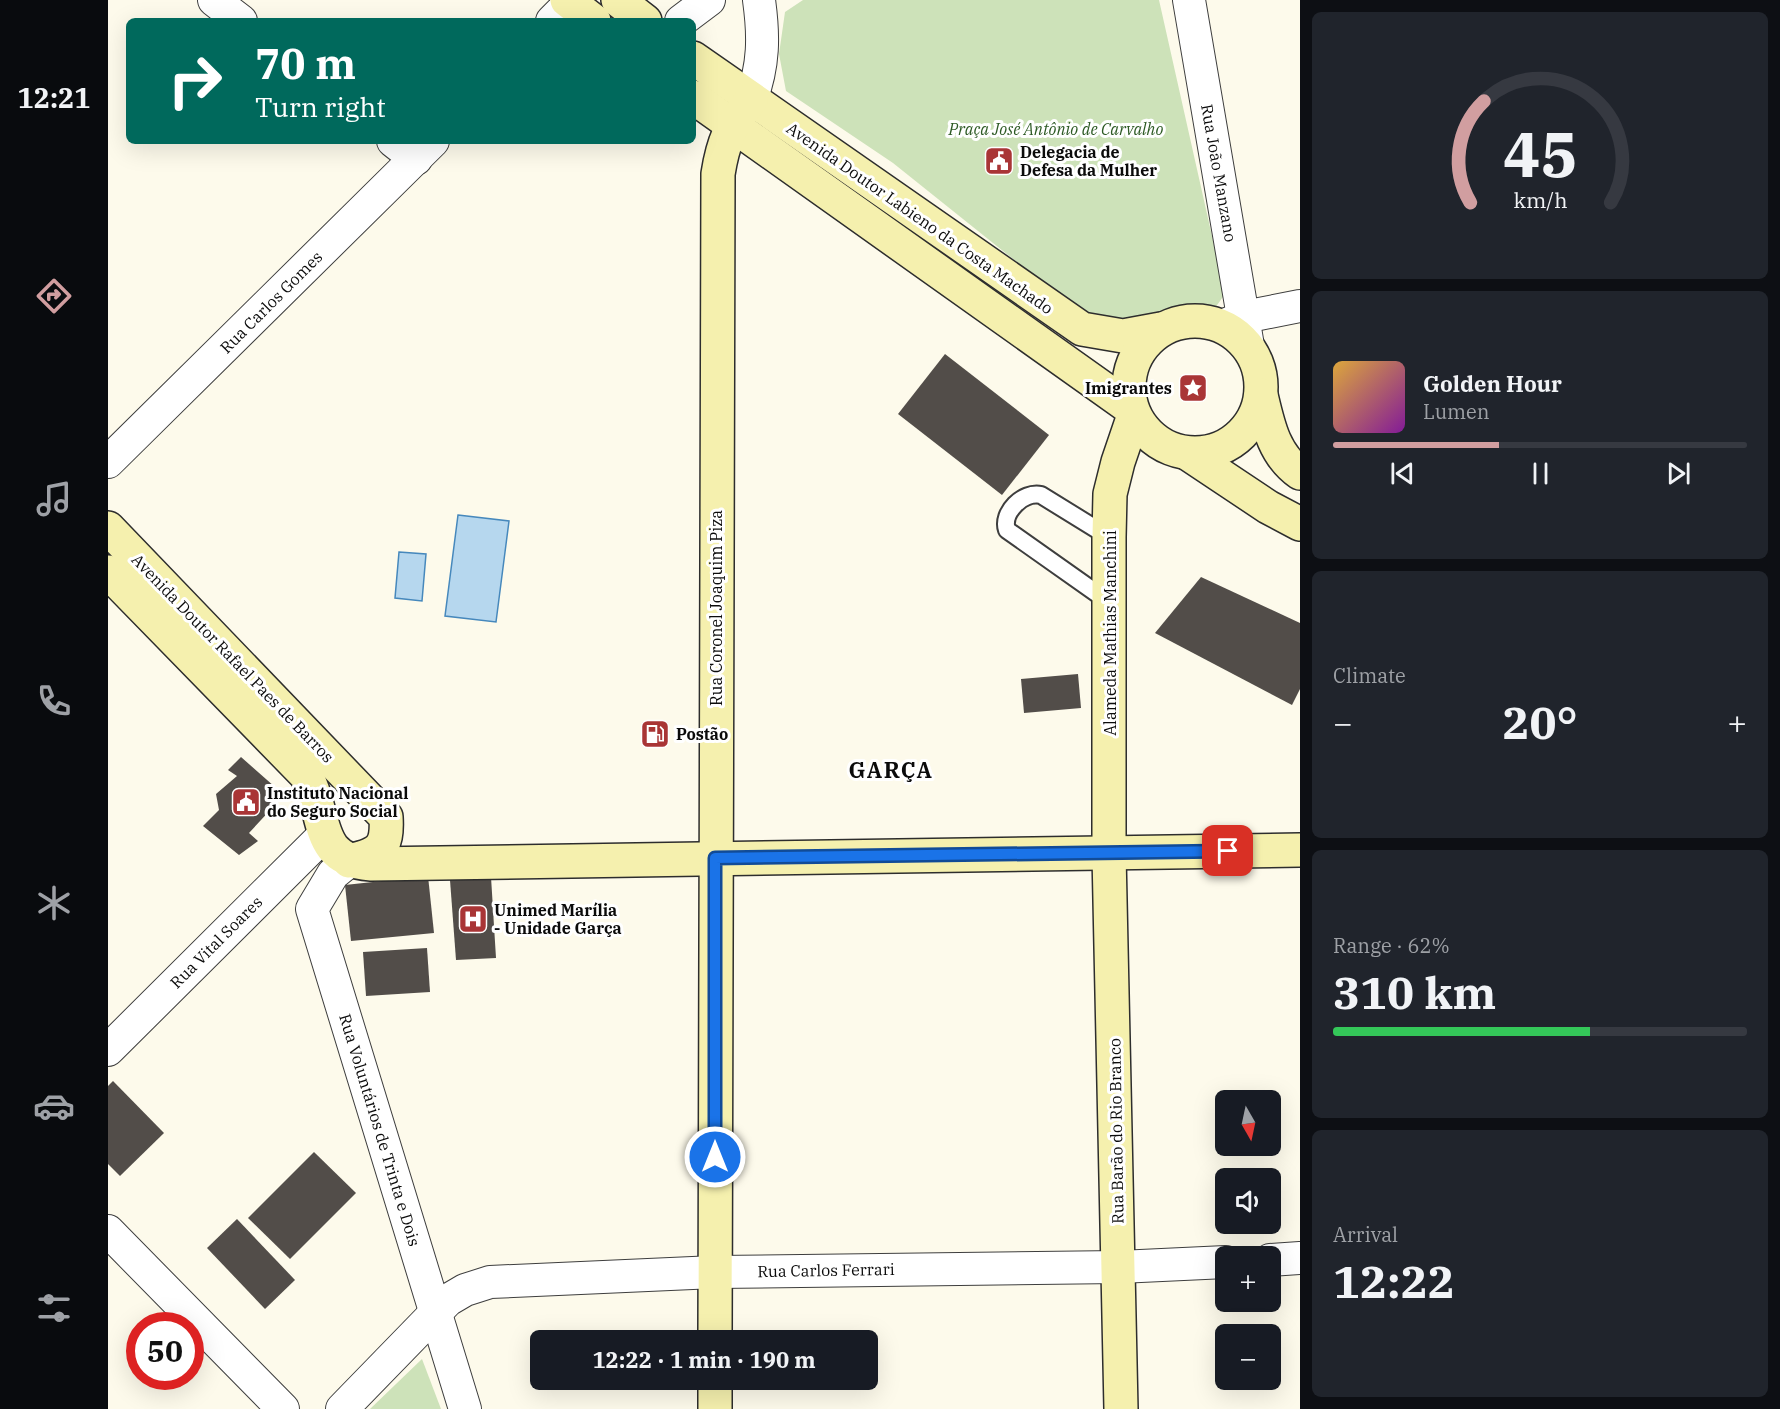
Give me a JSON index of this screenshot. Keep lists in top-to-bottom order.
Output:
{
  "streets": {
    "main road": [
      "Avenida Doutor Labieno da Costa Machado",
      "Rua Coronel Joaquim Piza",
      "Alameda Mathias Manchini",
      "Avenida Doutor Rafael Paes de Barros",
      "Rua Barão do Rio Branco"
    ],
    "street": [
      "Rua João Manzano",
      "Rua Carlos Gomes",
      "Rua Vital Soares",
      "Rua Voluntários de Trinta e Dois",
      "Rua Carlos Ferrari"
    ]
  },
  "crossings": [
    ["Rua João Manzano", "Avenida Doutor Labieno da Costa Machado"],
    ["Rua João Manzano", "Alameda Mathias Manchini"],
    ["Avenida Doutor Labieno da Costa Machado", "Rua Coronel Joaquim Piza"],
    ["Avenida Doutor Labieno da Costa Machado", "Alameda Mathias Manchini"],
    ["Rua Coronel Joaquim Piza", "Rua Carlos Ferrari"],
    ["Alameda Mathias Manchini", "Rua Barão do Rio Branco"],
    ["Avenida Doutor Rafael Paes de Barros", "Rua Vital Soares"],
    ["Rua Voluntários de Trinta e Dois", "Rua Carlos Ferrari"],
    ["Rua Barão do Rio Branco", "Rua Carlos Ferrari"]
  ],
  "districts": ["GARÇA"],
  "parks": ["Praça José Antônio de Carvalho"],
  "places": {
    "public building": ["Delegacia de Defesa da Mulher", "Instituto Nacional do Seguro Social"],
    "place": ["Imigrantes"],
    "fuel station": ["Postão"],
    "hospital": ["Unimed Marília - Unidade Garça"]
  },
  "north": "bottom",
  "page": {
    "tabs": "12:21",
    "turn": ["70 m", "Turn right"],
    "song": ["Golden Hour", "Lumen"],
    "tile": [
      "Climate",
      ["Range · 62%", "310 km"],
      ["Arrival", "12:22"]
    ],
    "heat": ["−", "20°", "+"],
    "map_buttons": ["+", "−"],
    "limit": "50",
    "trip": "12:22 · 1 min · 190 m",
    "gauge": ["45", "km/h"]
  }
}
